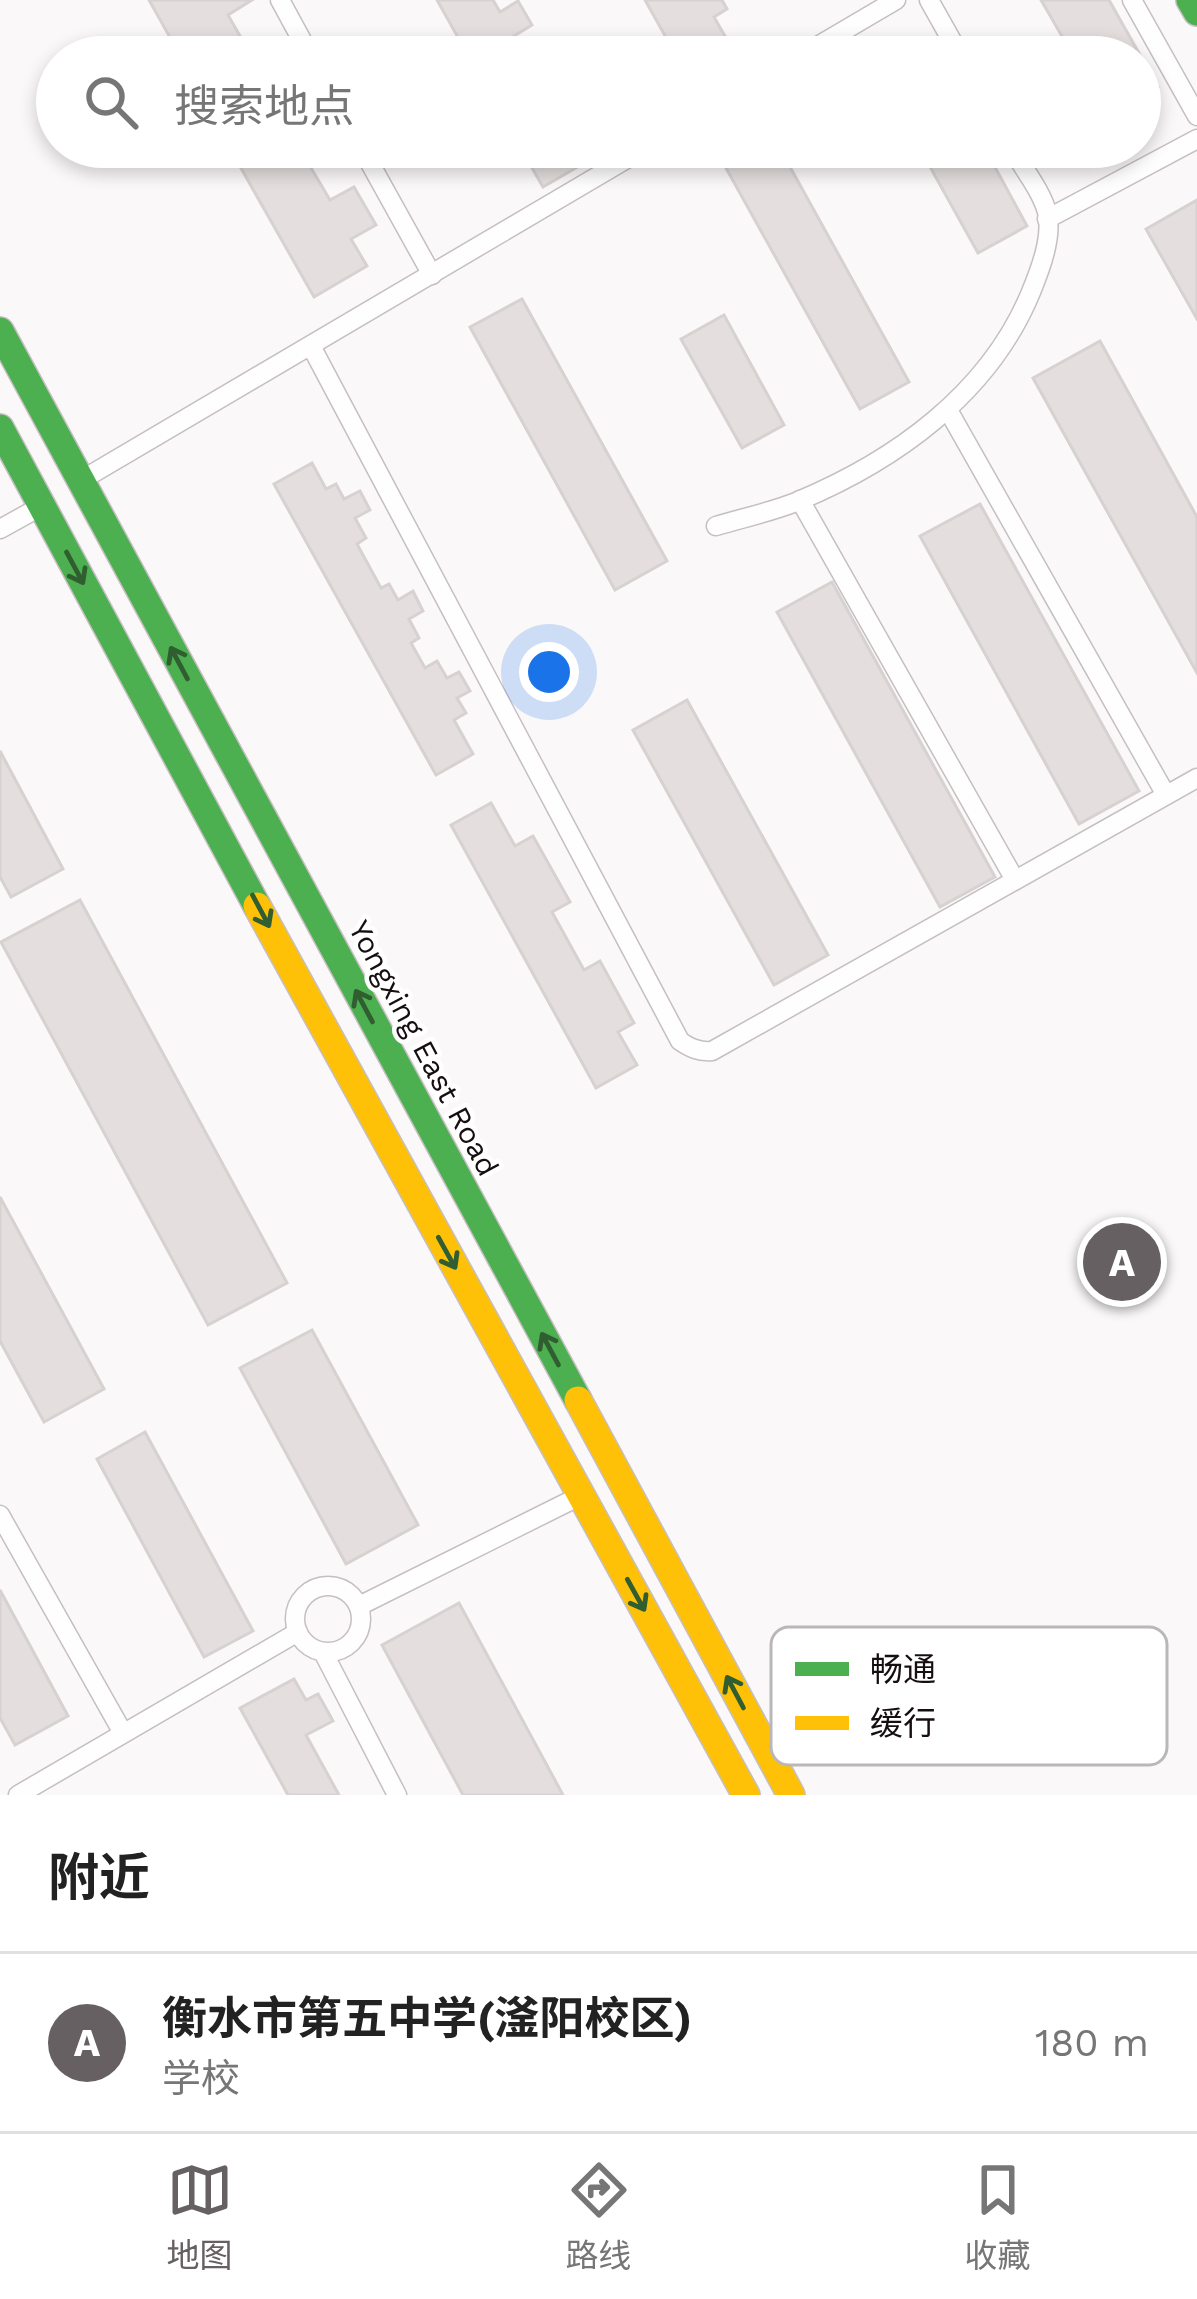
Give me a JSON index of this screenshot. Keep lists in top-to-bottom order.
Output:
{
  "streets": {
    "street": ["Yongxing East Road"]
  },
  "legend": ["畅通", "缓行"],
  "page": {
    "search": "搜索地点",
    "pins": "A",
    "heading": "附近",
    "list": [
      {
        "mark": "A",
        "name": "衡水市第五中学(滏阳校区)",
        "note": "学校",
        "value": "180 m"
      }
    ],
    "nav": ["地图", "路线", "收藏"]
  }
}
